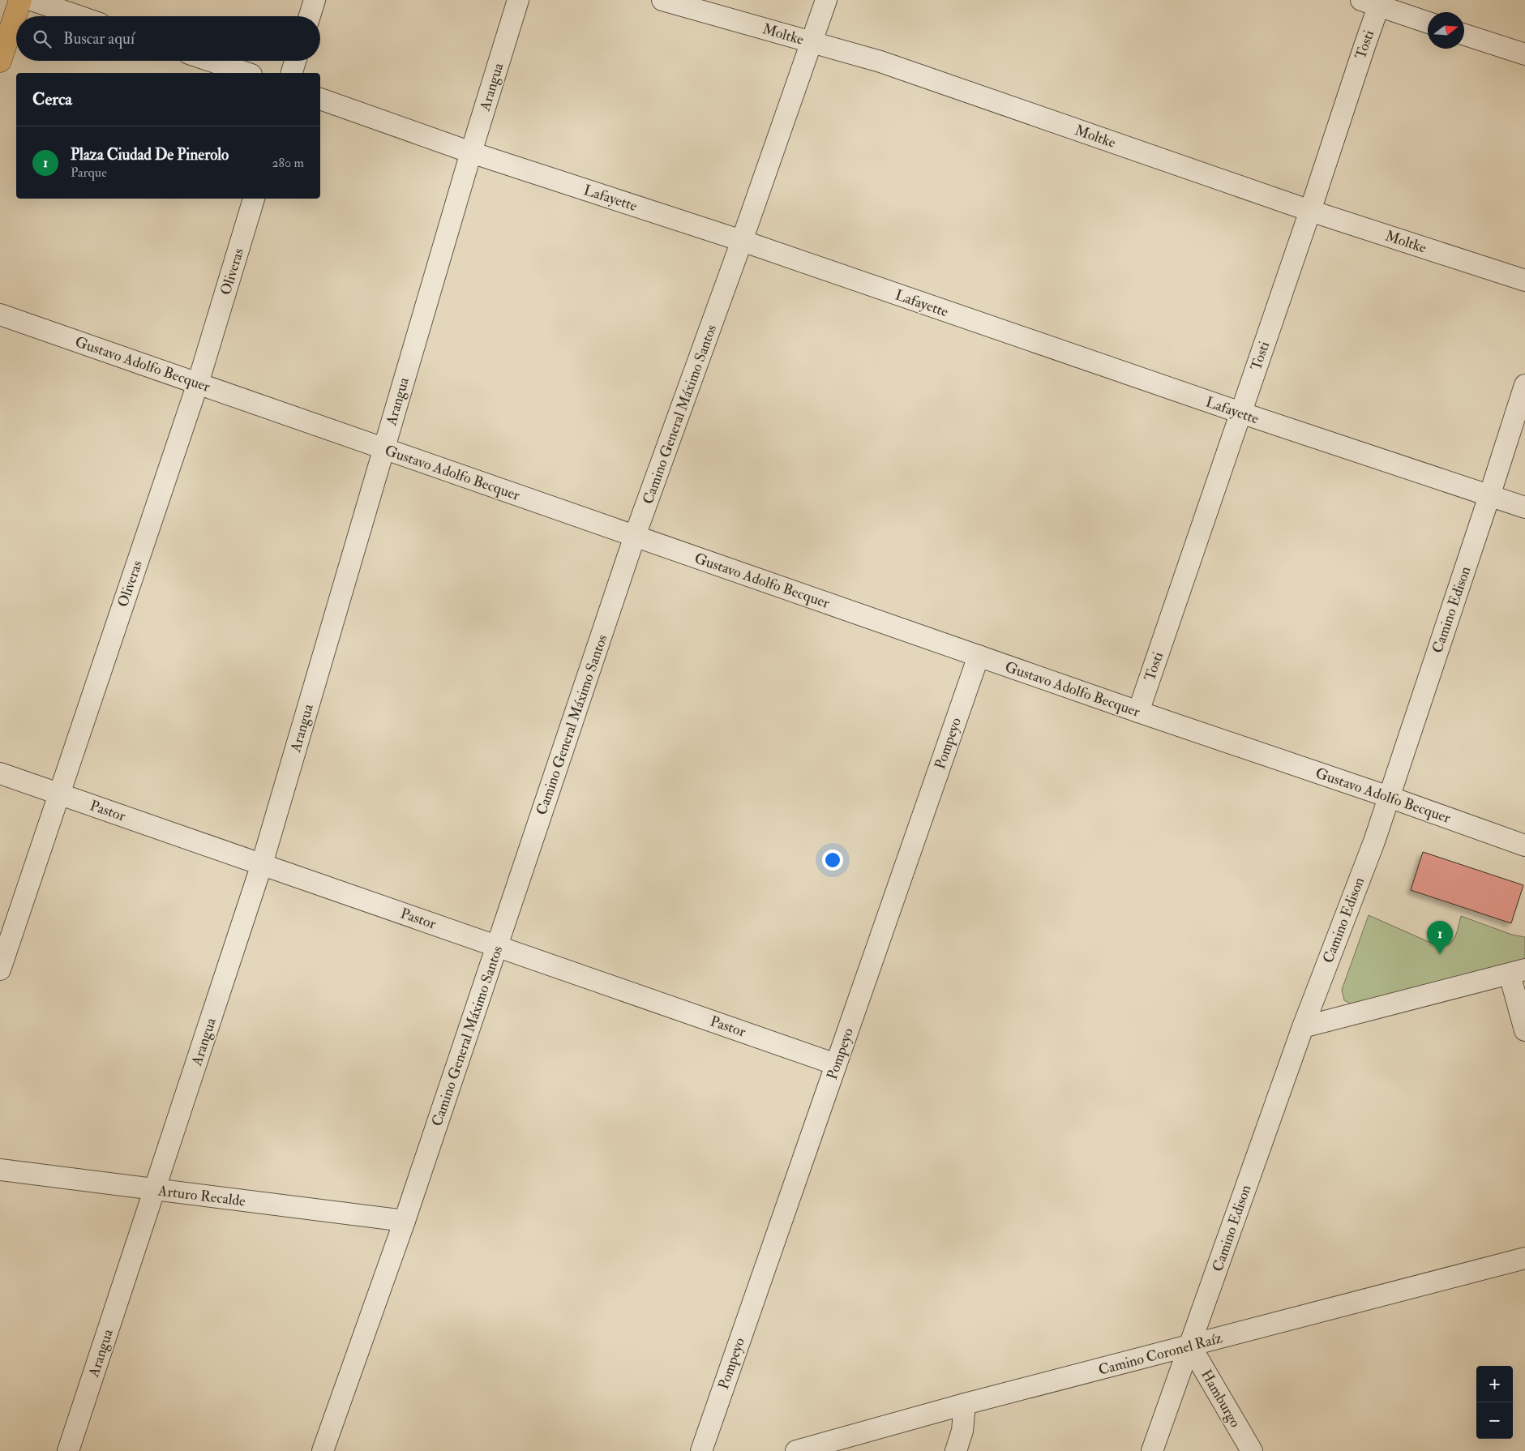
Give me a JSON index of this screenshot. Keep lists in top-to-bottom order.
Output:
{
  "streets": {
    "street": [
      "Moltke",
      "Tosti",
      "Arangua",
      "Lafayette",
      "Oliveras",
      "Gustavo Adolfo Becquer",
      "Camino General Máximo Santos",
      "Camino Edison",
      "Pompeyo",
      "Pastor",
      "Arturo Recalde",
      "Camino Coronel Raíz",
      "Hamburgo"
    ]
  },
  "crossings": [
    ["Moltke", "Tosti"],
    ["Moltke", "Camino General Máximo Santos"],
    ["Tosti", "Lafayette"],
    ["Tosti", "Gustavo Adolfo Becquer"],
    ["Arangua", "Lafayette"],
    ["Arangua", "Gustavo Adolfo Becquer"],
    ["Arangua", "Pastor"],
    ["Arangua", "Arturo Recalde"],
    ["Lafayette", "Camino General Máximo Santos"],
    ["Lafayette", "Camino Edison"],
    ["Oliveras", "Gustavo Adolfo Becquer"],
    ["Oliveras", "Pastor"],
    ["Gustavo Adolfo Becquer", "Camino General Máximo Santos"],
    ["Gustavo Adolfo Becquer", "Camino Edison"],
    ["Gustavo Adolfo Becquer", "Pompeyo"],
    ["Camino General Máximo Santos", "Pastor"],
    ["Camino General Máximo Santos", "Arturo Recalde"],
    ["Camino Edison", "Camino Coronel Raíz"],
    ["Camino Edison", "Hamburgo"],
    ["Pompeyo", "Pastor"],
    ["Camino Coronel Raíz", "Hamburgo"]
  ],
  "north": "right",
  "page": {
    "search": "Buscar aquí",
    "heading": "Cerca",
    "list": [
      {
        "mark": "1",
        "name": "Plaza Ciudad De Pinerolo",
        "note": "Parque",
        "value": "280 m"
      }
    ],
    "pins": "1",
    "map_buttons": ["+", "−"]
  }
}
